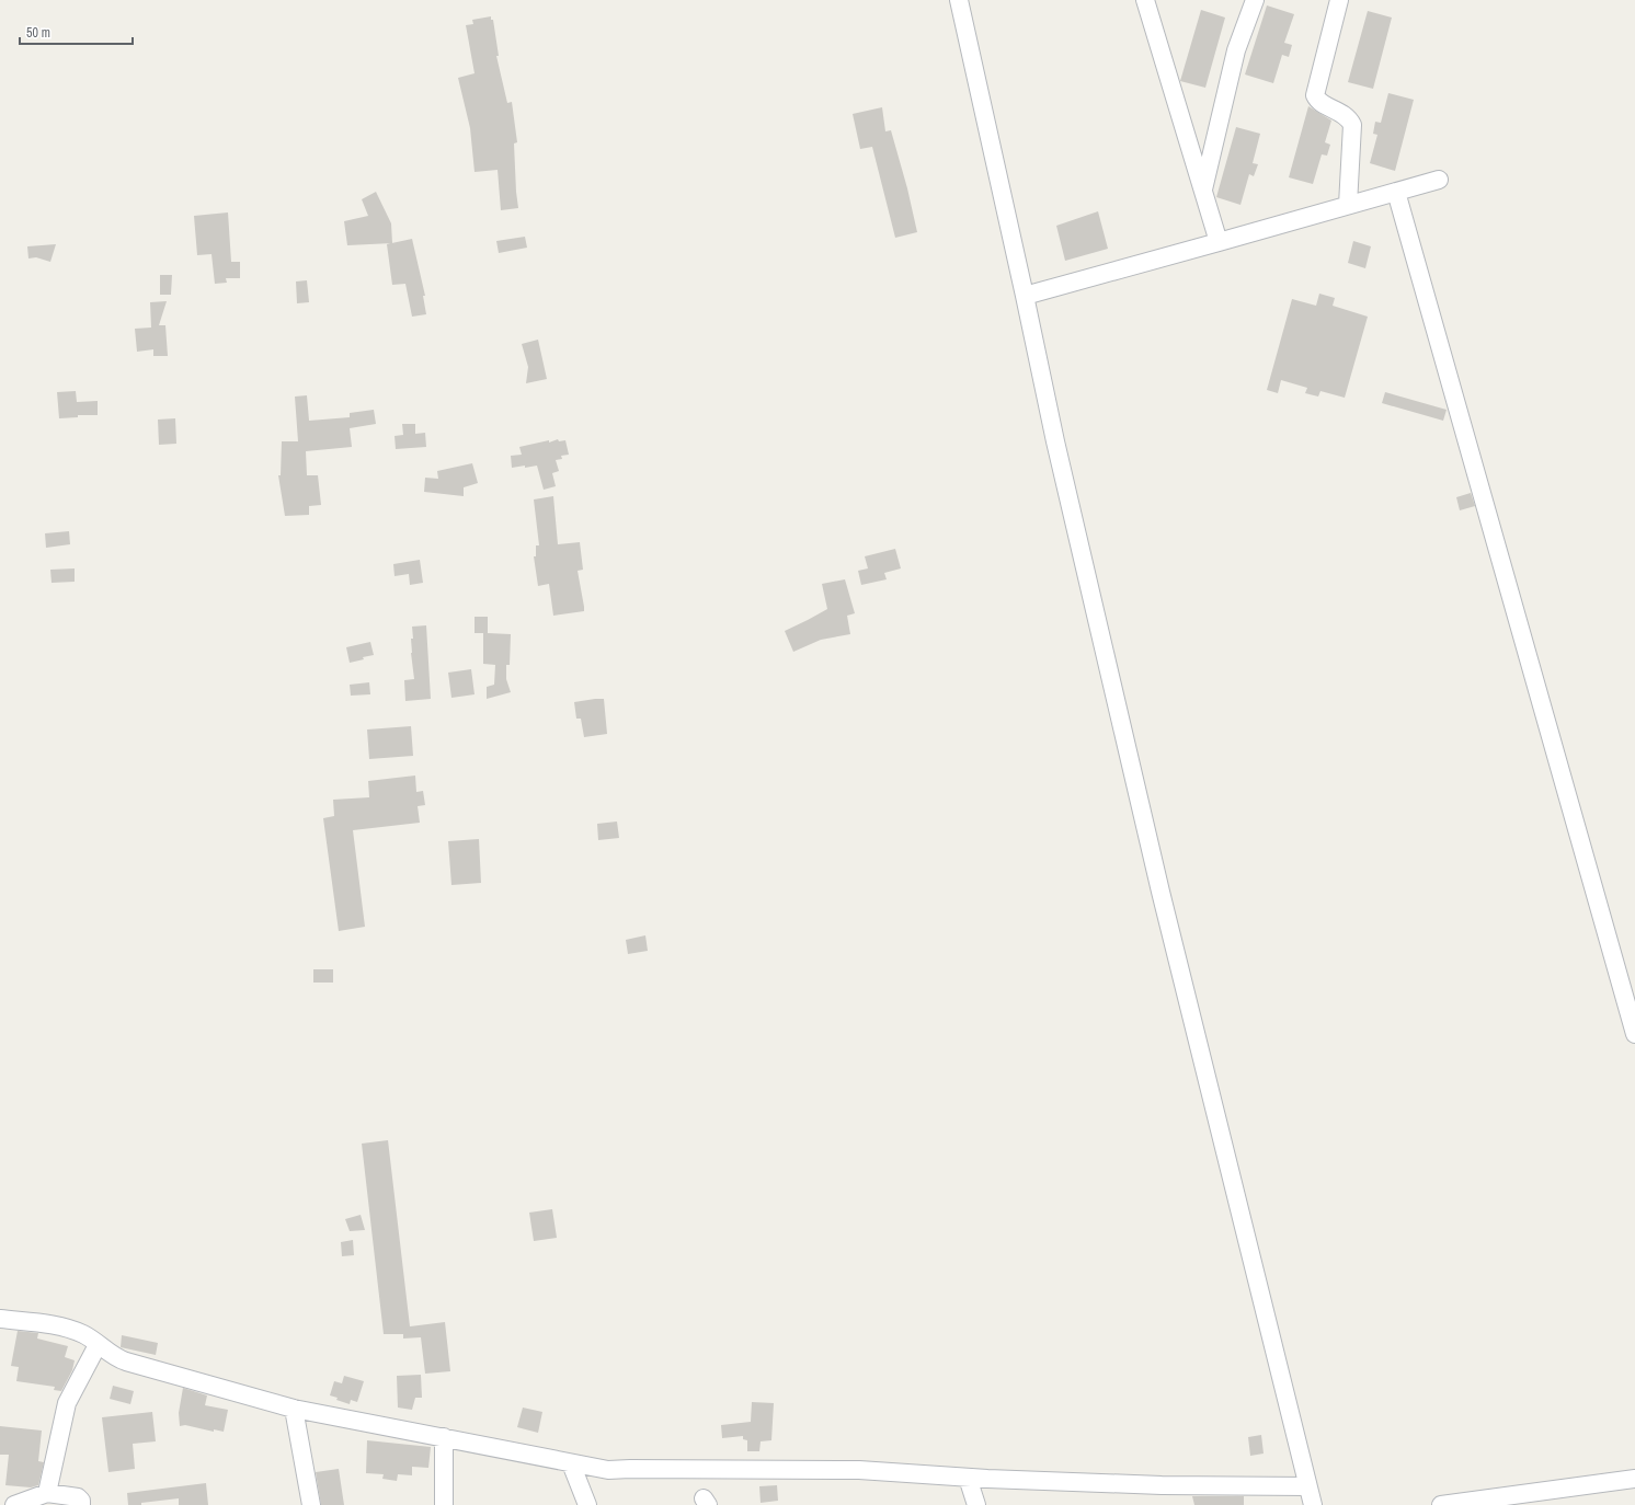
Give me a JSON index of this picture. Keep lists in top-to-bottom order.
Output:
{
  "scale_bar": "50 m"
}
